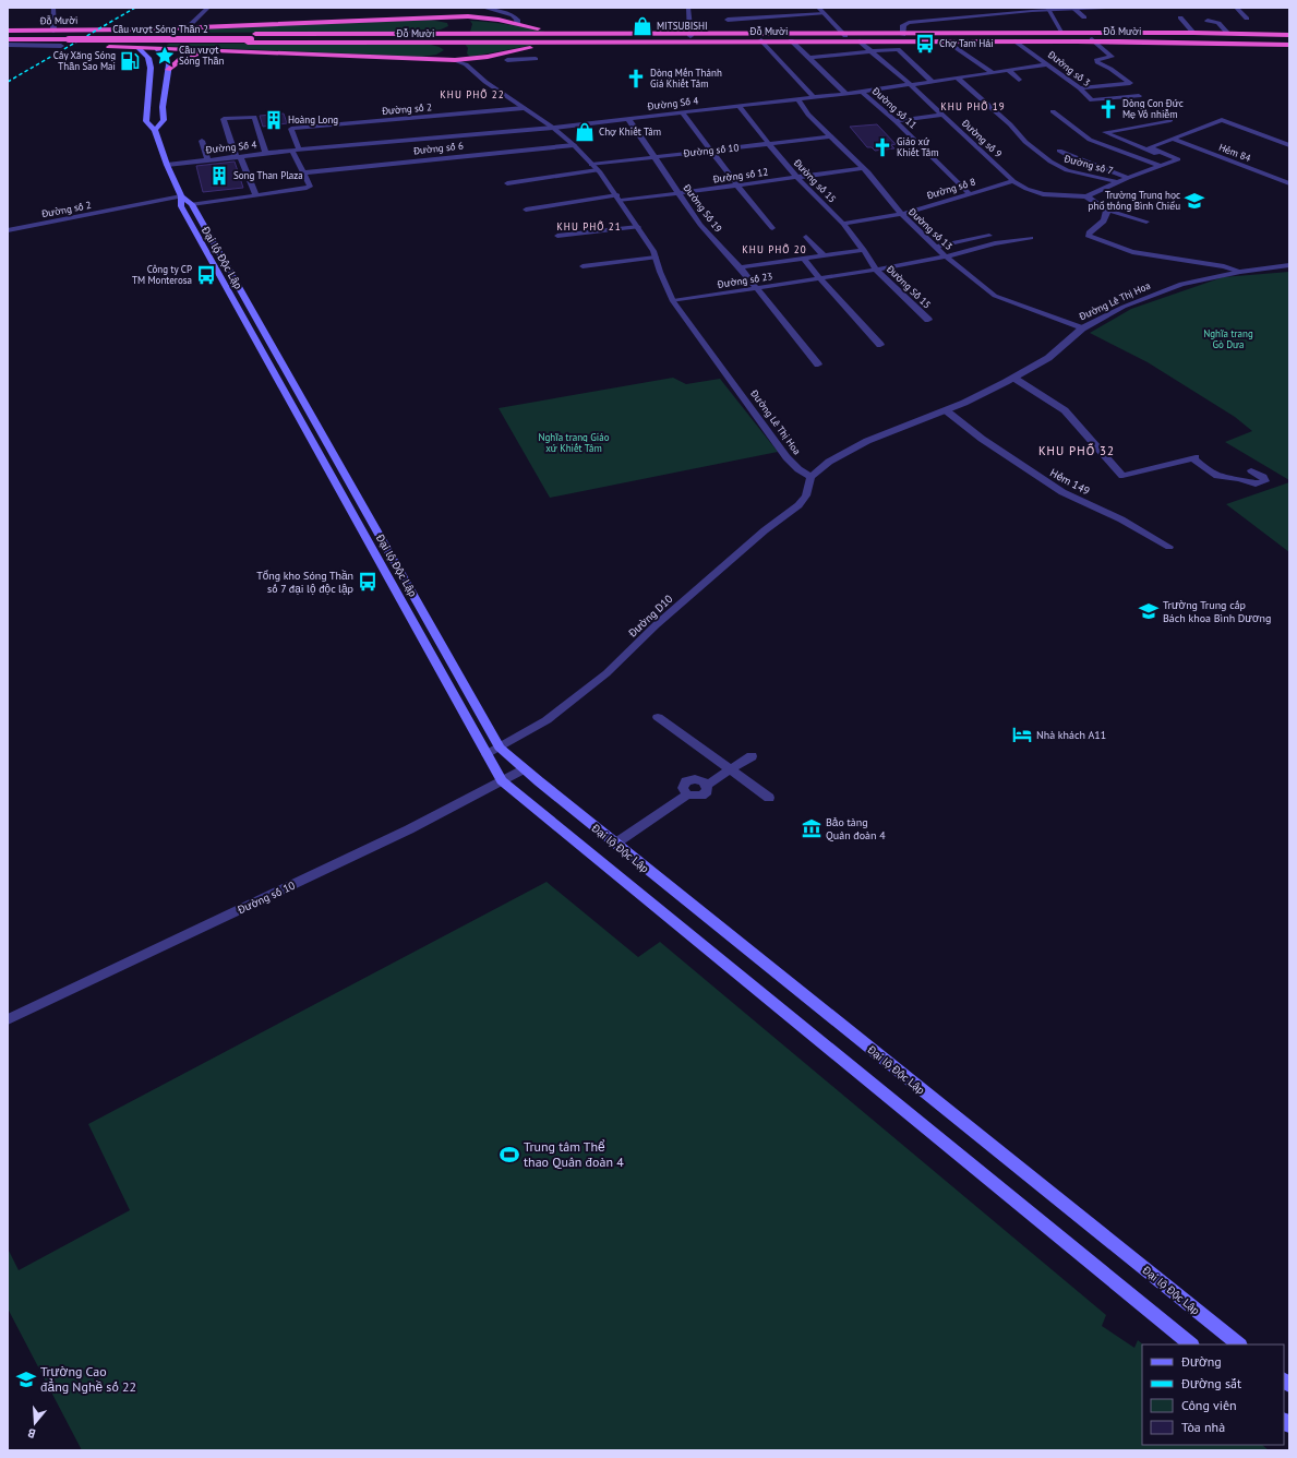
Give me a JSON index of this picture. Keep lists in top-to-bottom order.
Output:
{
  "streets": {
    "highway": ["Đỗ Mười", "Cầu vượt Sóng Thần 2"],
    "main road": ["Đại lộ Độc Lập"],
    "street": [
      "Đường số 3",
      "Đường Số 4",
      "Đường số 11",
      "Đường số 2",
      "Đường số 9",
      "Đường số 6",
      "Đường số 10",
      "Hẻm 84",
      "Đường số 7",
      "Đường số 12",
      "Đường số 15",
      "Đường số 8",
      "Đường Số 19",
      "Đường số 13",
      "Đường số 23",
      "Đường Số 15",
      "Đường Lê Thị Hoa",
      "Hẻm 149",
      "Đường D10"
    ]
  },
  "crossings": [
    ["Đỗ Mười", "Cầu vượt Sóng Thần 2"],
    ["Đỗ Mười", "Đường số 3"],
    ["Đỗ Mười", "Đường số 9"],
    ["Đường số 3", "Đường Số 4"],
    ["Đường Số 4", "Đường số 11"],
    ["Đường Số 4", "Đường số 2"],
    ["Đường Số 4", "Đường số 9"],
    ["Đường Số 4", "Đường số 7"],
    ["Đường Số 4", "Đường số 15"],
    ["Đường Số 4", "Đường Số 19"],
    ["Đường Số 4", "Đường số 13"],
    ["Đường Số 4", "Đại lộ Độc Lập"],
    ["Đường Số 4", "Đường Lê Thị Hoa"],
    ["Đường số 11", "Đường số 8"],
    ["Đường số 2", "Đại lộ Độc Lập"],
    ["Đường số 2", "Đường Lê Thị Hoa"],
    ["Đường số 9", "Đường số 8"],
    ["Đường số 6", "Đường Lê Thị Hoa"],
    ["Đường số 10", "Đường số 15"],
    ["Đường số 10", "Đường Số 19"],
    ["Đường số 10", "Đường số 13"],
    ["Đường số 10", "Đại lộ Độc Lập"],
    ["Đường số 10", "Đường Lê Thị Hoa"],
    ["Đường số 12", "Đường số 15"],
    ["Đường số 12", "Đường Số 19"],
    ["Đường số 12", "Đường số 13"],
    ["Đường số 12", "Đường Lê Thị Hoa"],
    ["Đường số 15", "Đường số 8"],
    ["Đường số 15", "Đường số 23"],
    ["Đường số 15", "Đường Số 15"],
    ["Đường số 8", "Đường số 13"],
    ["Đường Số 19", "Đường số 23"],
    ["Đường số 13", "Đường số 23"],
    ["Đường số 13", "Đường Lê Thị Hoa"],
    ["Đại lộ Độc Lập", "Đường D10"],
    ["Đường số 23", "Đường Số 15"],
    ["Đường số 23", "Đường Lê Thị Hoa"],
    ["Đường Lê Thị Hoa", "Hẻm 149"],
    ["Đường Lê Thị Hoa", "Đường D10"]
  ],
  "districts": [
    "KHU PHỐ 22",
    "KHU PHỐ 19",
    "KHU PHỐ 21",
    "KHU PHỐ 20",
    "KHU PHỐ 32"
  ],
  "parks": ["Nghĩa trang Gò Dưa", "Nghĩa trang Giáo xứ Khiết Tâm"],
  "places": {
    "shop": ["MITSUBISHI", "Chợ Khiết Tâm"],
    "bus stop": ["Chợ Tam Hải", "Công ty CP TM Monterosa", "Tổng kho Sóng Thần số 7 đại lộ độc lập"],
    "place": ["Cầu vượt Sóng Thần"],
    "fuel station": ["Cây Xăng Sóng Thần Sao Mai"],
    "church": ["Dòng Mến Thánh Giá Khiết Tâm", "Dòng Con Đức Mẹ Vô nhiễm", "Giáo xứ Khiết Tâm"],
    "building": ["Hoàng Long", "Song Than Plaza"],
    "school or university": ["Trường Trung học phổ thông Bình Chiểu", "Trường Trung cấp Bách khoa Bình Dương", "Trường Cao đẳng Nghề số 22"],
    "hotel": ["Nhà khách A11"],
    "museum": ["Bảo tàng Quân đoàn 4"],
    "sports": ["Trung tâm Thể thao Quân đoàn 4"]
  },
  "legend": [
    "Đường",
    "Đường sắt",
    "Công viên",
    "Tòa nhà"
  ],
  "north": "bottom"
}
